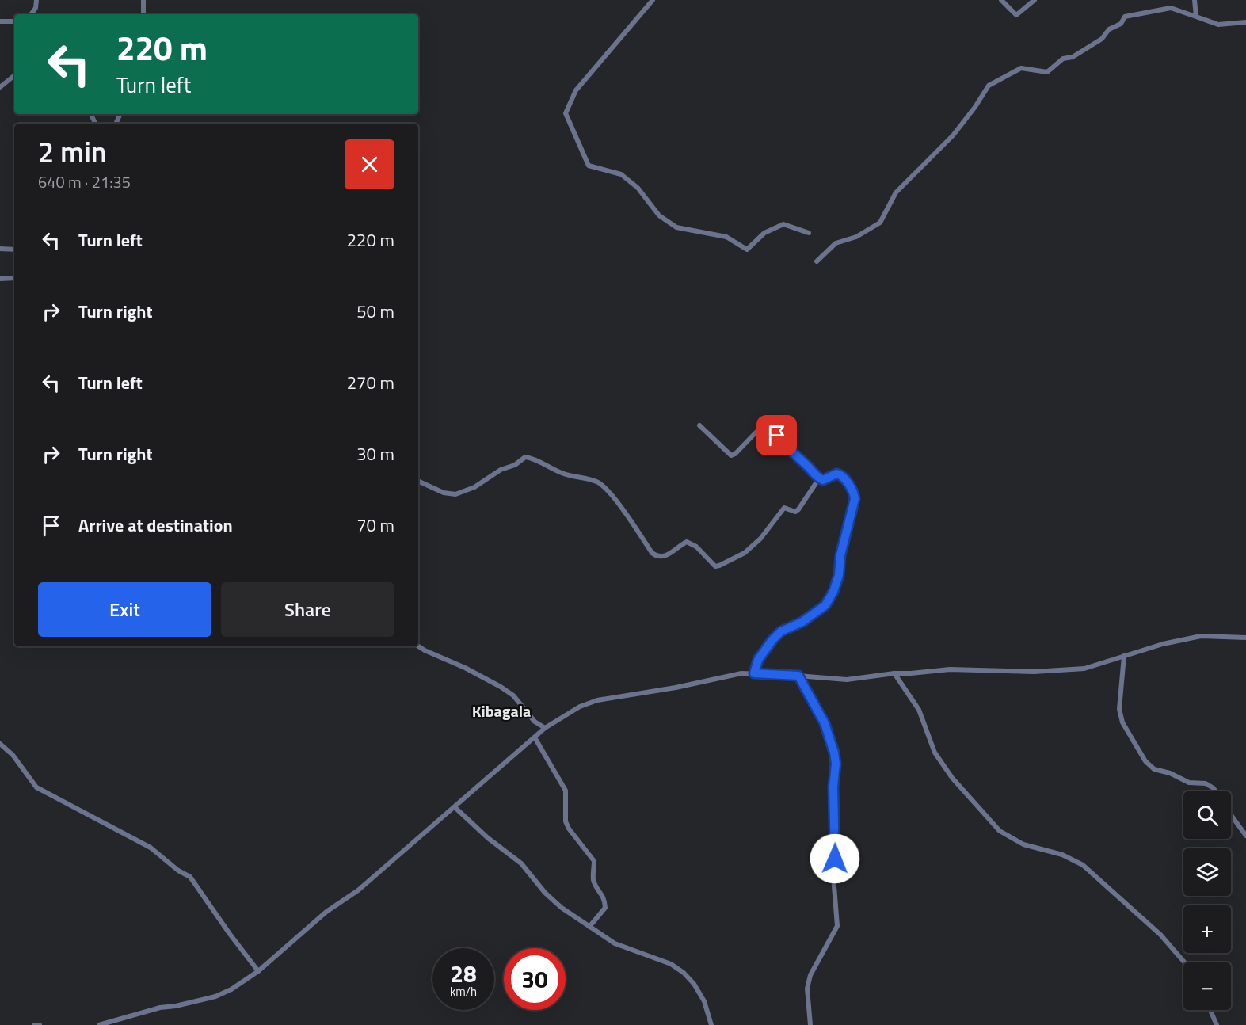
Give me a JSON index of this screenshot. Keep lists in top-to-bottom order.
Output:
{
  "districts": ["Kibagala"],
  "page": {
    "turn": ["220 m", "Turn left"],
    "heading": ["2 min", "640 m · 21:35"],
    "list": [
      {
        "name": "Turn left",
        "value": "220 m"
      },
      {
        "name": "Turn right",
        "value": "50 m"
      },
      {
        "name": "Turn left",
        "value": "270 m"
      },
      {
        "name": "Turn right",
        "value": "30 m"
      },
      {
        "name": "Arrive at destination",
        "value": "70 m"
      }
    ],
    "buttons": ["Exit", "Share"],
    "map_buttons": ["+", "−"],
    "speed": "28 km/h",
    "limit": "30"
  }
}
